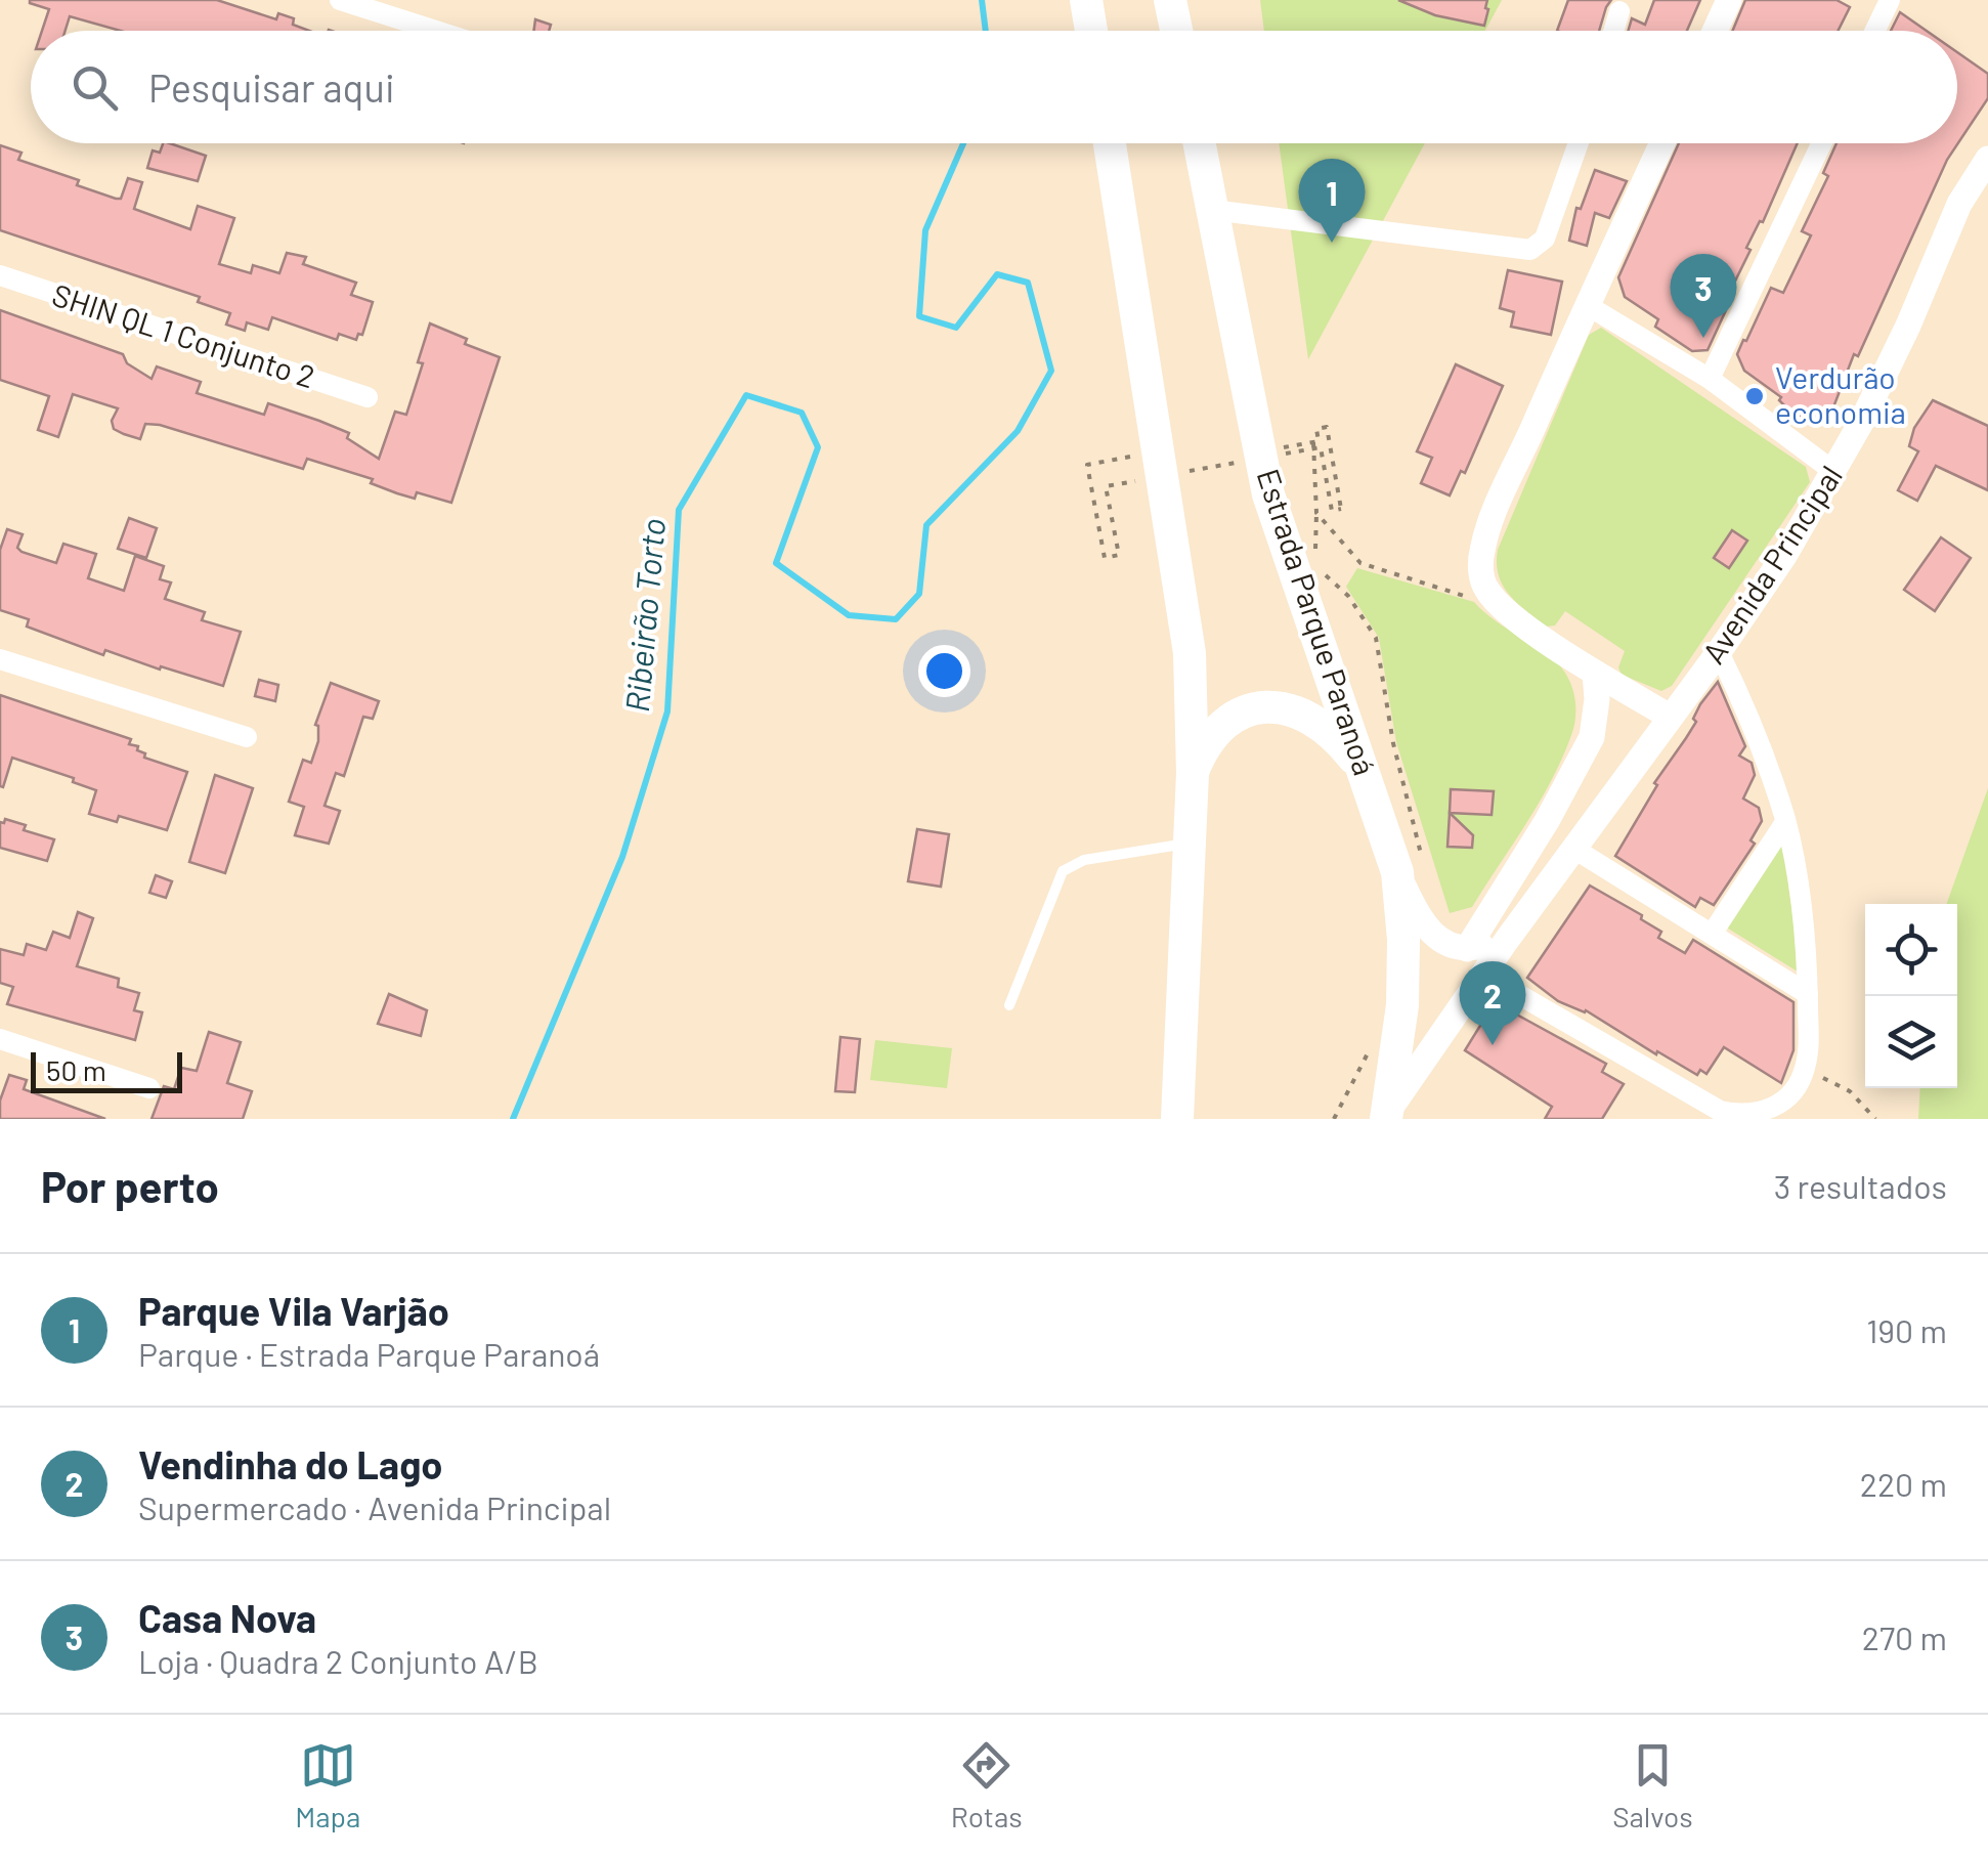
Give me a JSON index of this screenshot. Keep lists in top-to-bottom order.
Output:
{
  "streets": {
    "main road": ["Estrada Parque Paranoá"],
    "street": ["SHIN QL 1 Conjunto 2", "Avenida Principal"]
  },
  "crossings": [
    ["Avenida Principal", "Estrada Parque Paranoá"]
  ],
  "water": ["Ribeirão Torto"],
  "places": ["Verdurão economia"],
  "scale_bar": "50 m",
  "page": {
    "search": "Pesquisar aqui",
    "pins": ["1", "3", "2"],
    "scale": "50 m",
    "heading": ["Por perto", "3 resultados"],
    "list": [
      {
        "mark": "1",
        "name": "Parque Vila Varjão",
        "note": "Parque · Estrada Parque Paranoá",
        "value": "190 m"
      },
      {
        "mark": "2",
        "name": "Vendinha do Lago",
        "note": "Supermercado · Avenida Principal",
        "value": "220 m"
      },
      {
        "mark": "3",
        "name": "Casa Nova",
        "note": "Loja · Quadra 2 Conjunto A/B",
        "value": "270 m"
      }
    ],
    "nav": ["Mapa", "Rotas", "Salvos"]
  }
}
